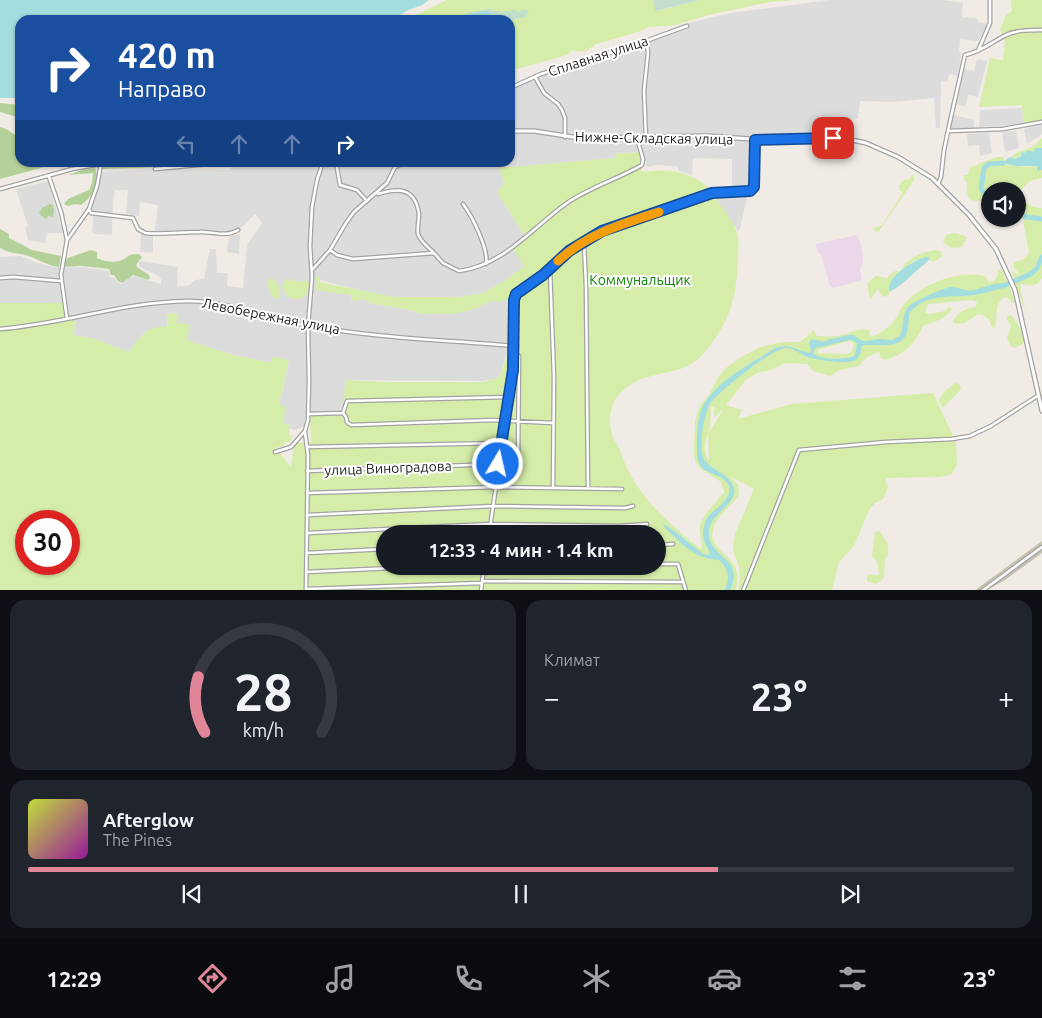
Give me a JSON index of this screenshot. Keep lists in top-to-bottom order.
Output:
{
  "streets": {
    "street": [
      "Сплавная улица",
      "Нижне-Складская улица",
      "Левобережная улица",
      "улица Виноградова"
    ]
  },
  "parks": ["Коммунальщик"],
  "page": {
    "turn": ["420 m", "Направо"],
    "limit": "30",
    "trip": "12:33 · 4 мин · 1.4 km",
    "tile": "Климат",
    "heat": ["−", "23°", "+"],
    "song": ["Afterglow", "The Pines"],
    "tabs": ["12:29", "23°"],
    "gauge": ["28", "km/h"]
  }
}
